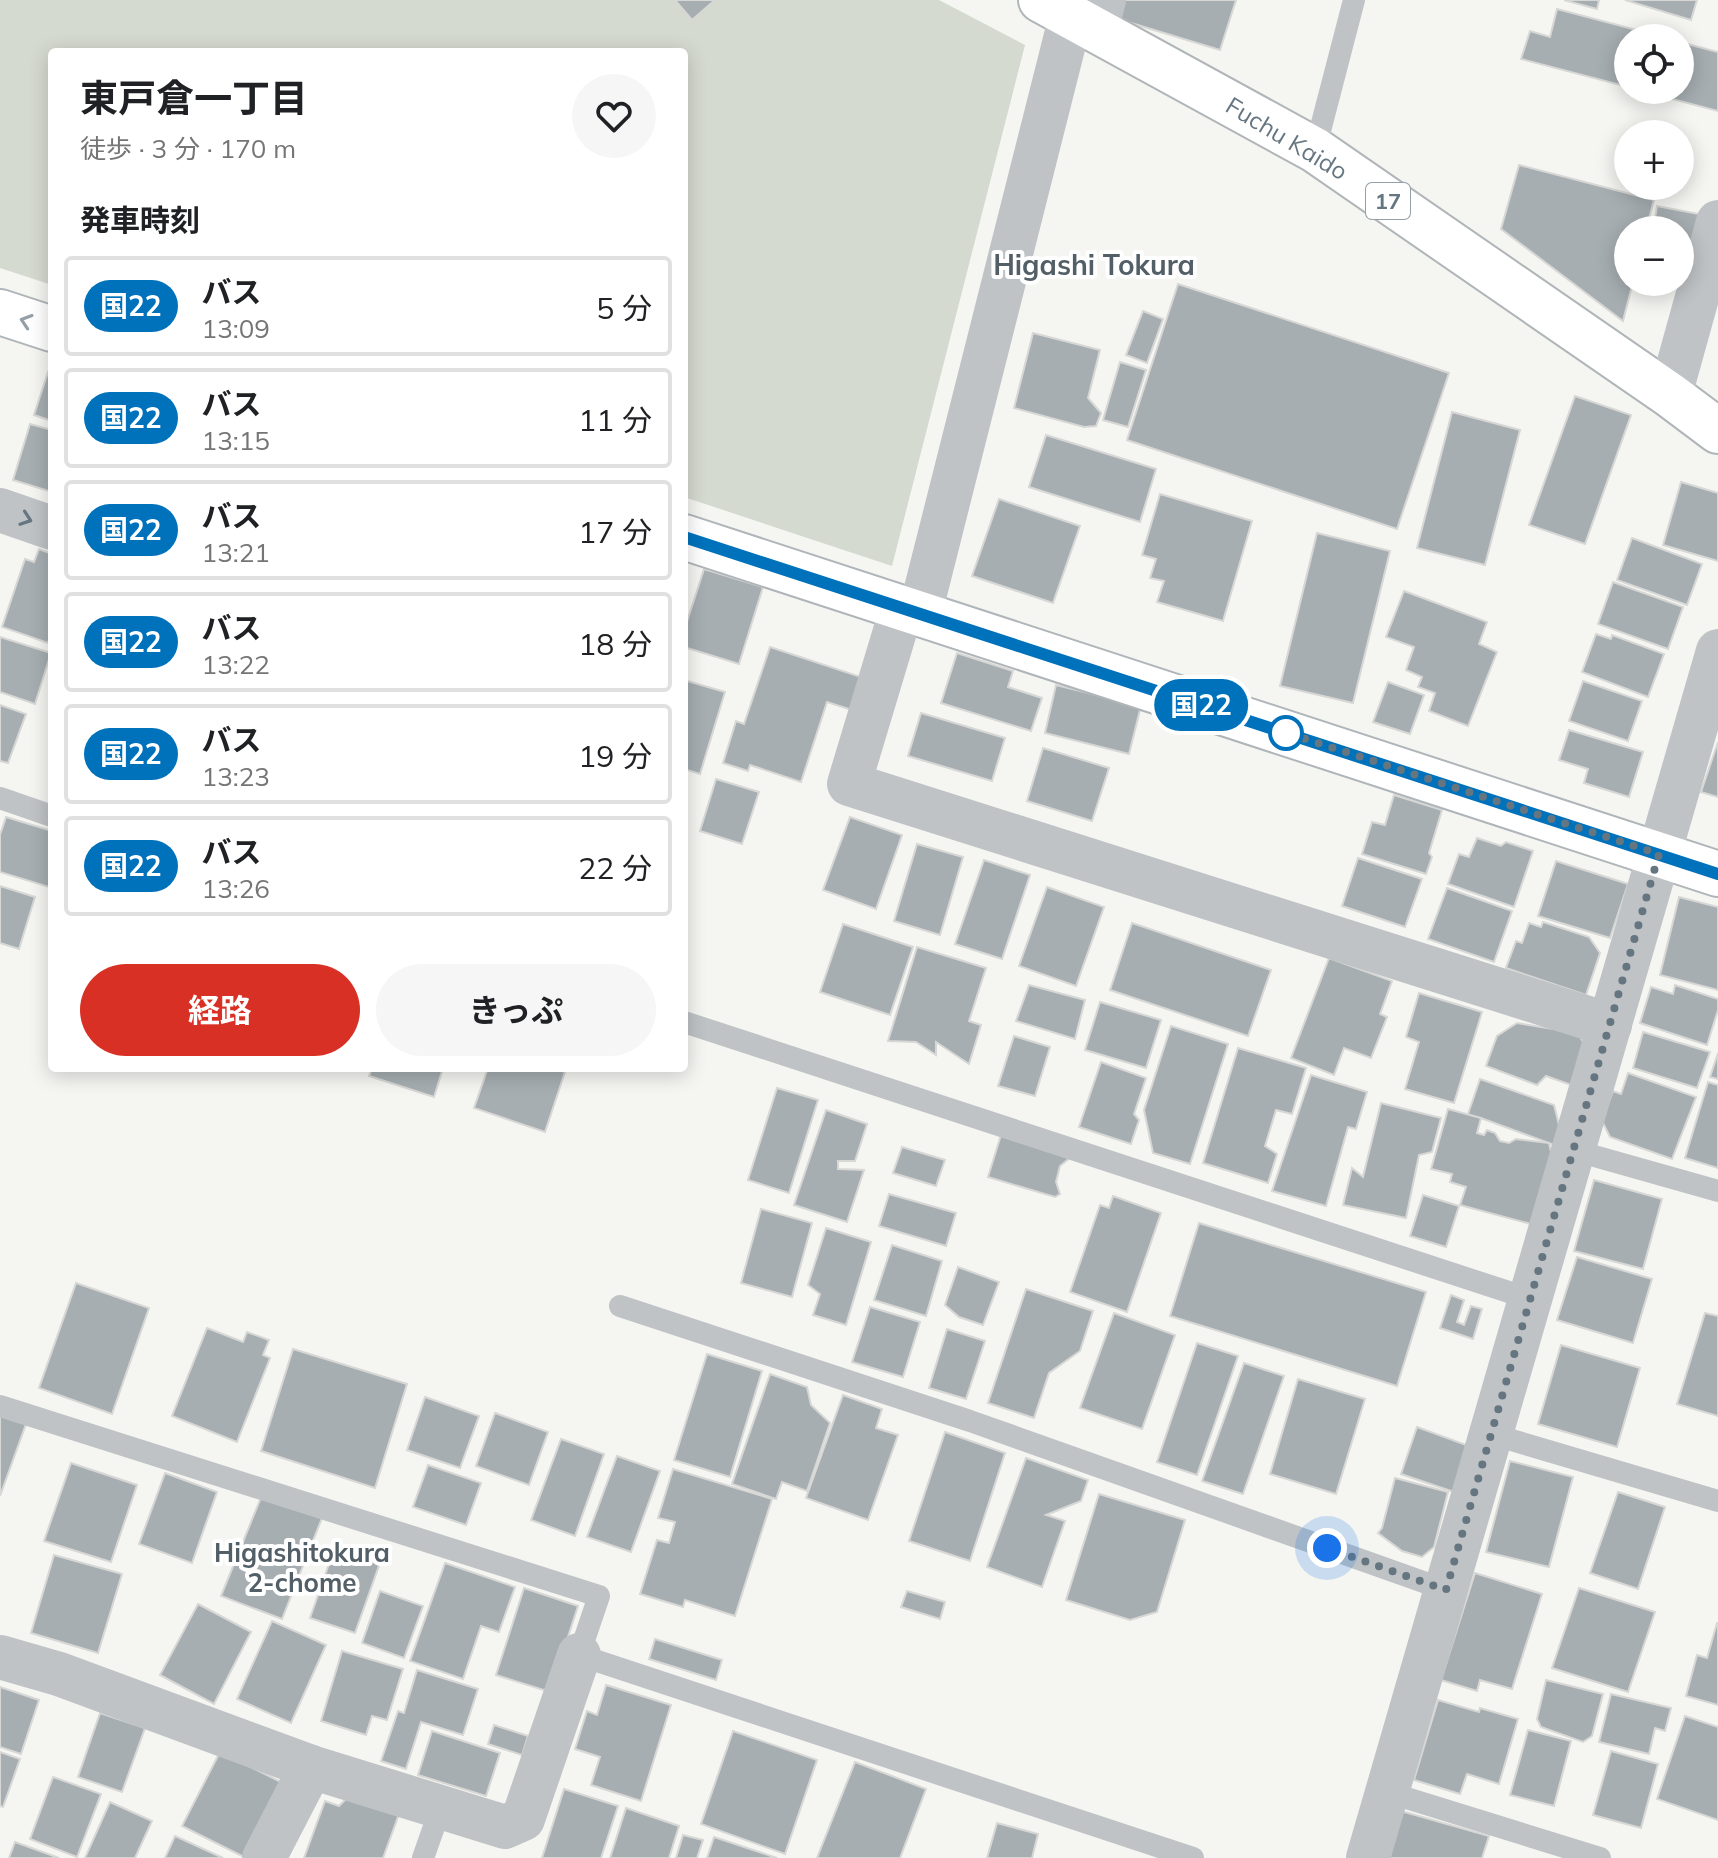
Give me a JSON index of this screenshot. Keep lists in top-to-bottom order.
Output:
{
  "streets": {
    "street": ["Fuchu Kaido", "17"]
  },
  "districts": ["Higashi Tokura", "Higashitokura 2-chome"],
  "lines": ["bus line 国22"],
  "page": {
    "on_map": "国22",
    "map_buttons": ["+", "−"],
    "heading": [
      ["東戸倉一丁目", "徒歩 · 3 分 · 170 m"],
      "発車時刻"
    ],
    "list": [
      {
        "mark": "国22",
        "name": "バス",
        "note": "13:09",
        "value": "5 分"
      },
      {
        "mark": "国22",
        "name": "バス",
        "note": "13:15",
        "value": "11 分"
      },
      {
        "mark": "国22",
        "name": "バス",
        "note": "13:21",
        "value": "17 分"
      },
      {
        "mark": "国22",
        "name": "バス",
        "note": "13:22",
        "value": "18 分"
      },
      {
        "mark": "国22",
        "name": "バス",
        "note": "13:23",
        "value": "19 分"
      },
      {
        "mark": "国22",
        "name": "バス",
        "note": "13:26",
        "value": "22 分"
      }
    ],
    "buttons": ["経路", "きっぷ"]
  }
}
